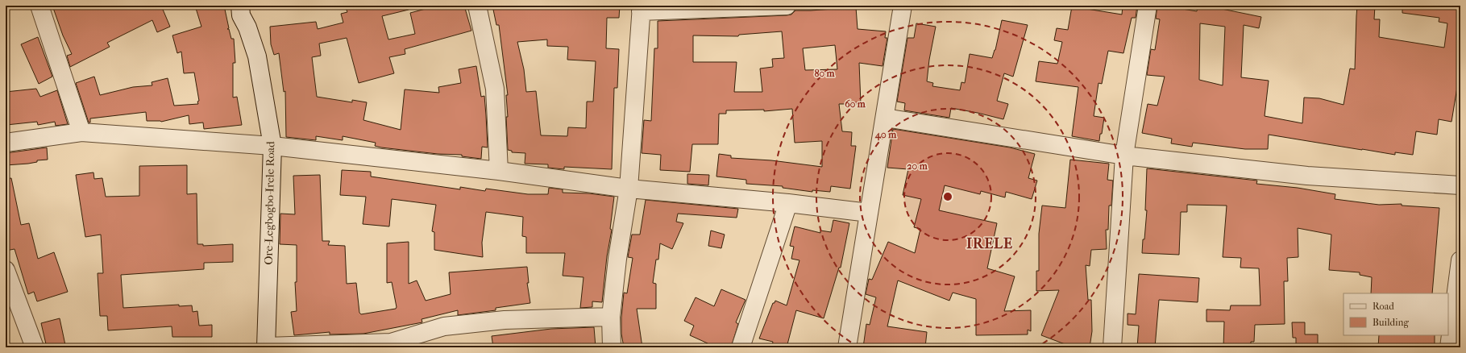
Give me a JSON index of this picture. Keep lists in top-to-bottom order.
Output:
{
  "streets": {
    "street": ["Ore-Legbogbo-Irele Road"]
  },
  "districts": ["IRELE"],
  "legend": ["Road", "Building"],
  "rings": [
    "80 m",
    "60 m",
    "40 m",
    "20 m"
  ]
}
